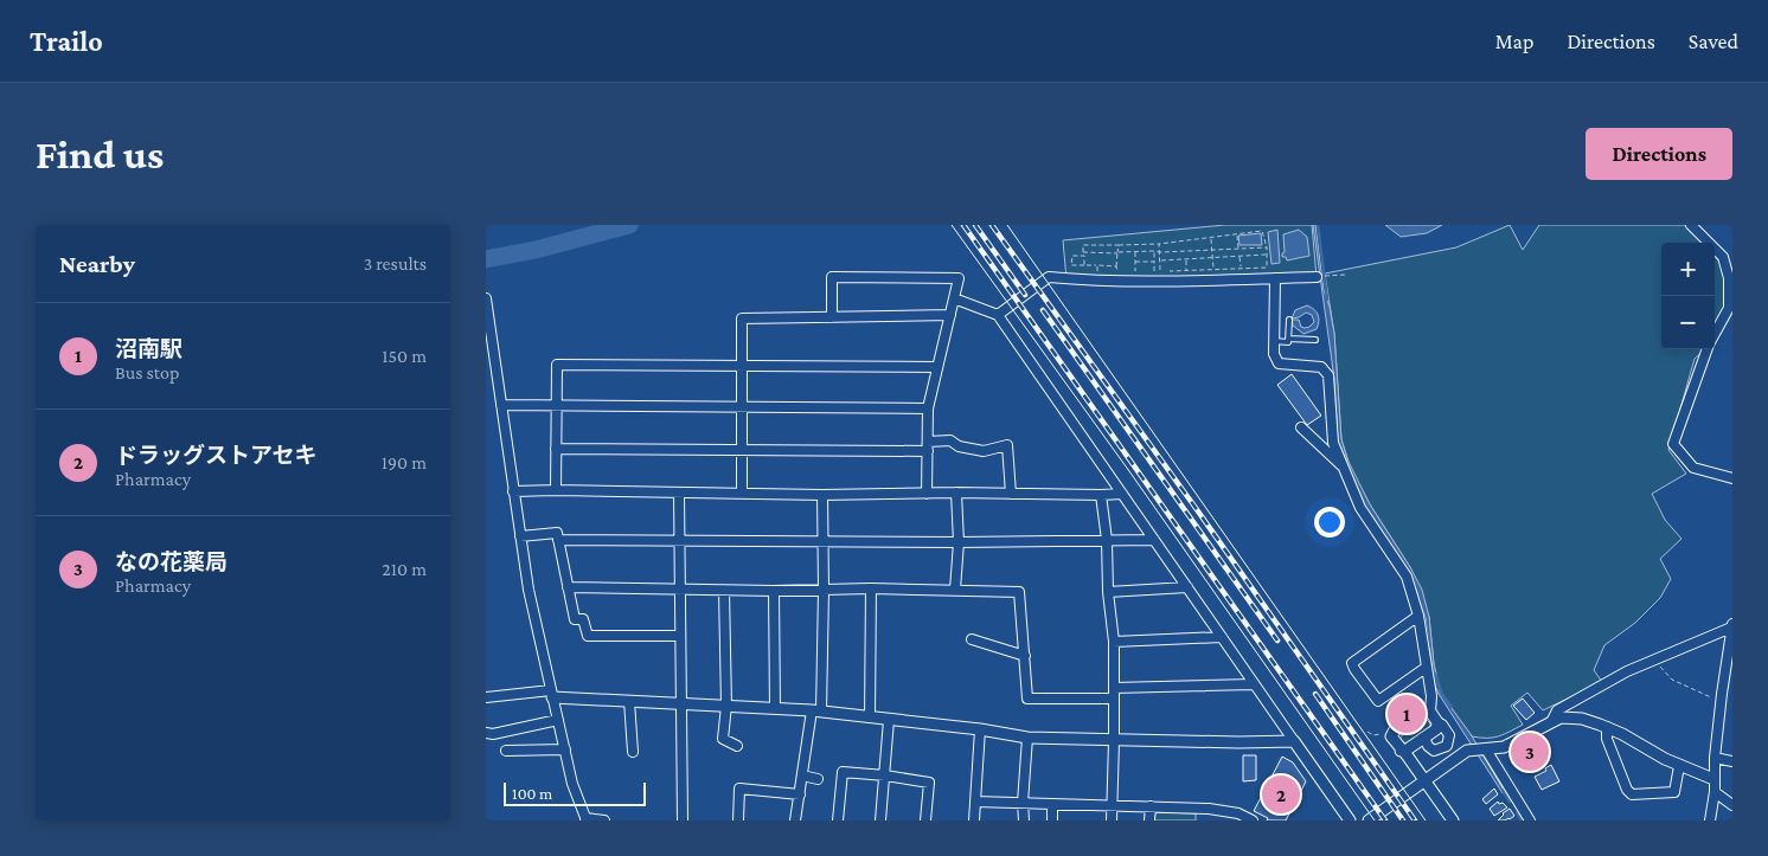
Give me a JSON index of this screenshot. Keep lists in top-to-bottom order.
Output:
{
  "scale_bar": "100 m",
  "page": {
    "header": "Trailo",
    "nav": ["Map", "Directions", "Saved"],
    "buttons": "Directions",
    "title": "Find us",
    "heading": ["Nearby", "3 results"],
    "map_buttons": ["+", "−"],
    "list": [
      {
        "mark": "1",
        "name": "沼南駅",
        "note": "Bus stop",
        "value": "150 m"
      },
      {
        "mark": "2",
        "name": "ドラッグストアセキ",
        "note": "Pharmacy",
        "value": "190 m"
      },
      {
        "mark": "3",
        "name": "なの花薬局",
        "note": "Pharmacy",
        "value": "210 m"
      }
    ],
    "pins": ["1", "3", "2"],
    "scale": "100 m"
  }
}
